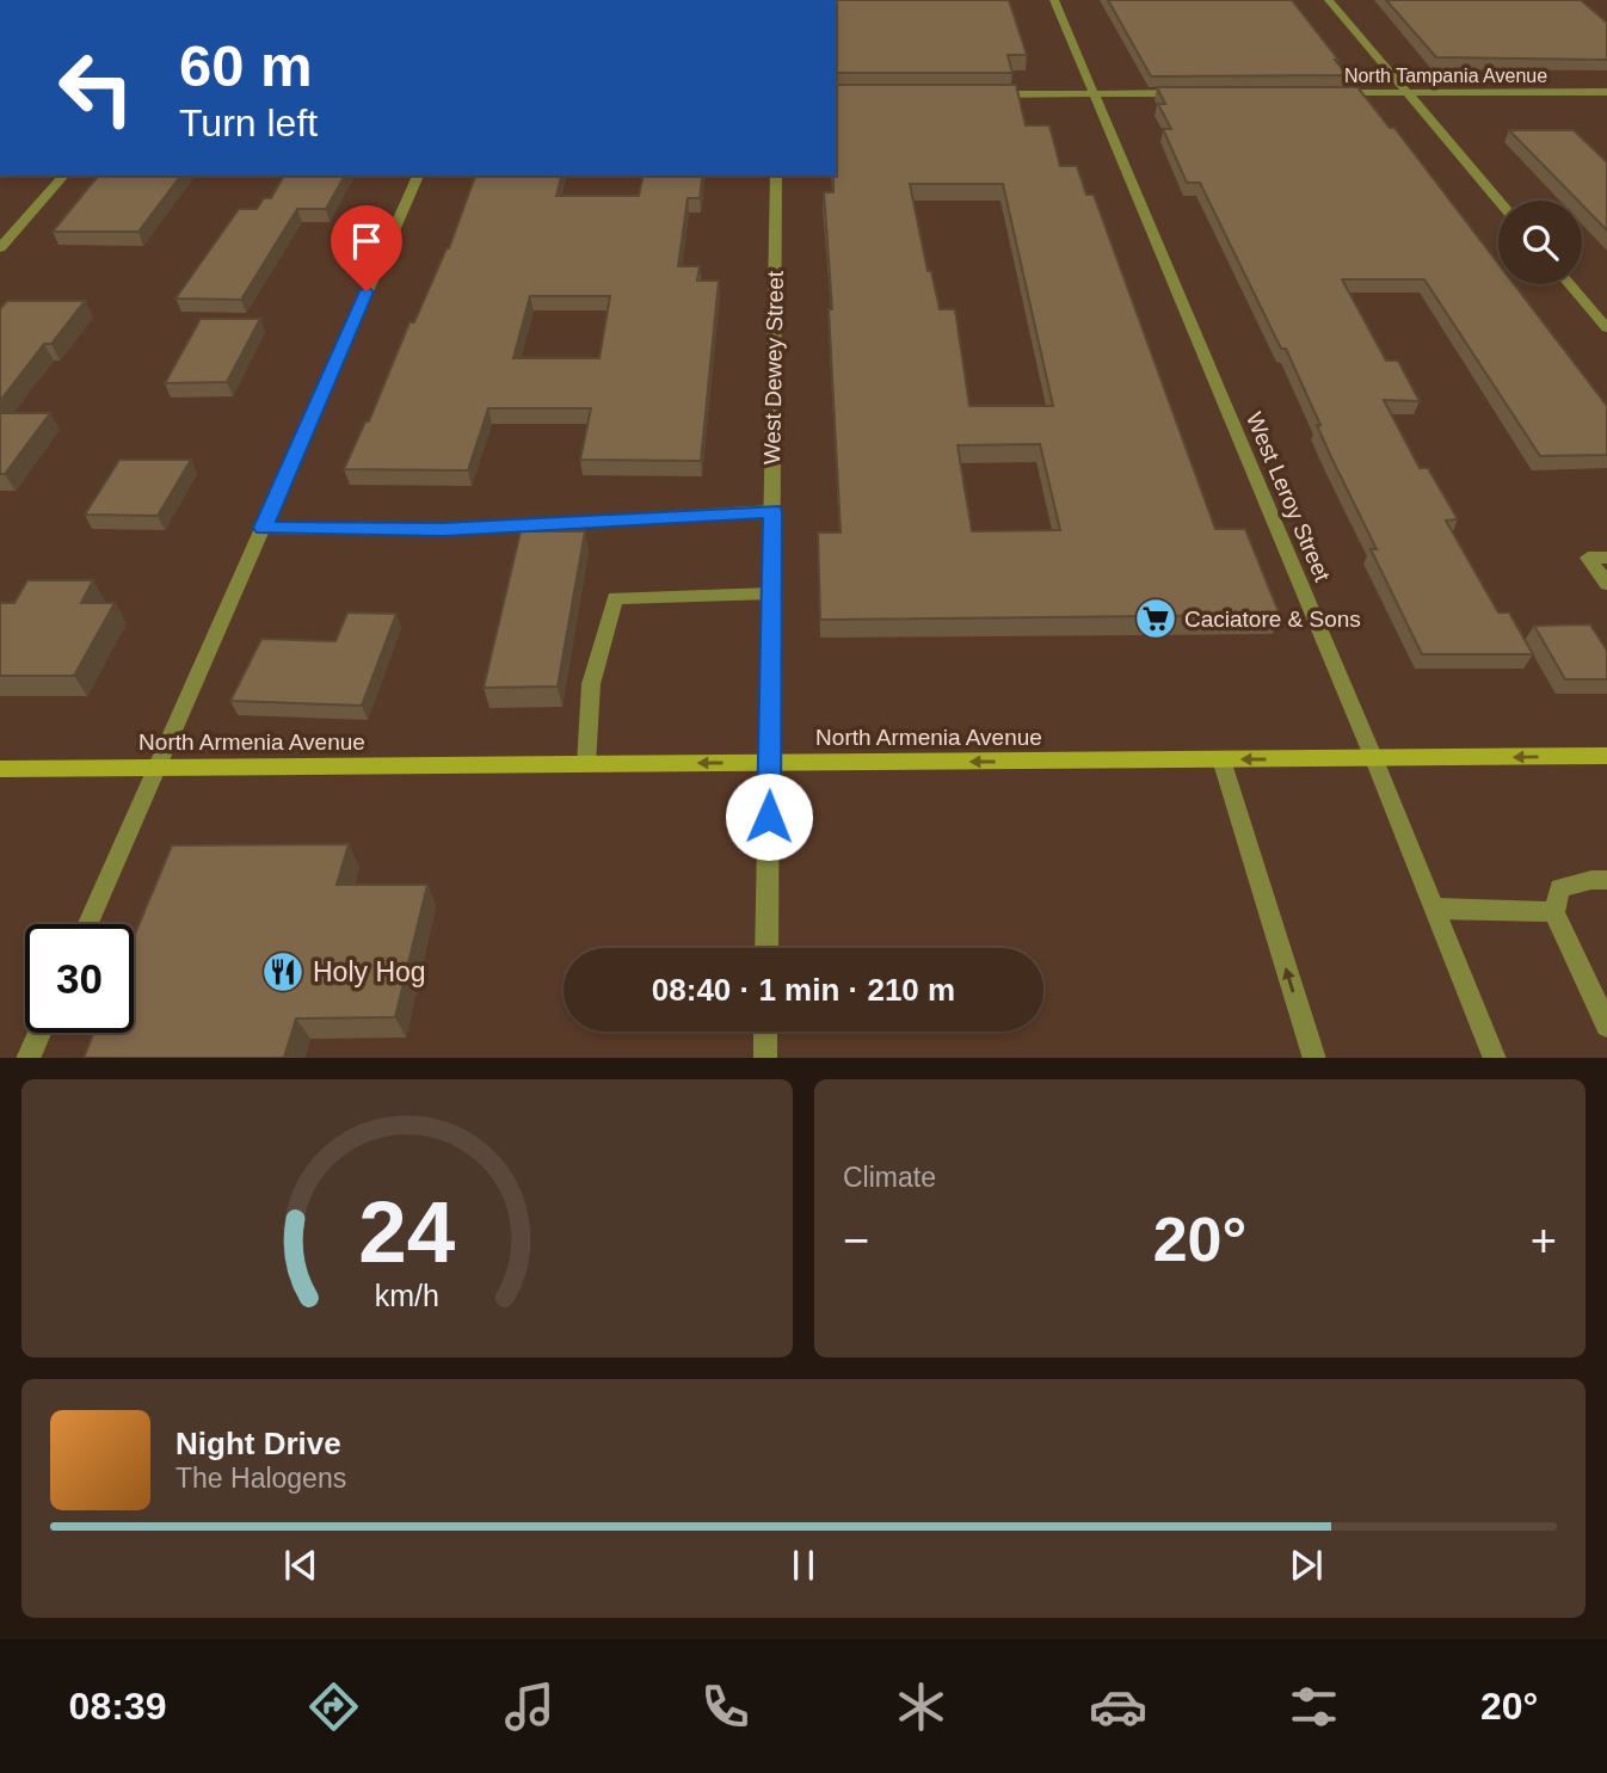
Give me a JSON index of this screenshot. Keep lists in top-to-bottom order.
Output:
{
  "streets": {
    "main road": ["North Armenia Avenue"],
    "street": ["North Tampania Avenue", "West Dewey Street", "West Leroy Street"]
  },
  "crossings": [
    ["West Dewey Street", "North Armenia Avenue"],
    ["West Leroy Street", "North Armenia Avenue"]
  ],
  "one_way": ["North Armenia Avenue"],
  "places": {
    "supermarket": ["Caciatore & Sons"],
    "restaurant": ["Holy Hog"]
  },
  "page": {
    "turn": ["60 m", "Turn left"],
    "limit": "30",
    "trip": "08:40 · 1 min · 210 m",
    "tile": "Climate",
    "heat": ["−", "20°", "+"],
    "song": ["Night Drive", "The Halogens"],
    "tabs": ["08:39", "20°"],
    "gauge": ["24", "km/h"]
  }
}
